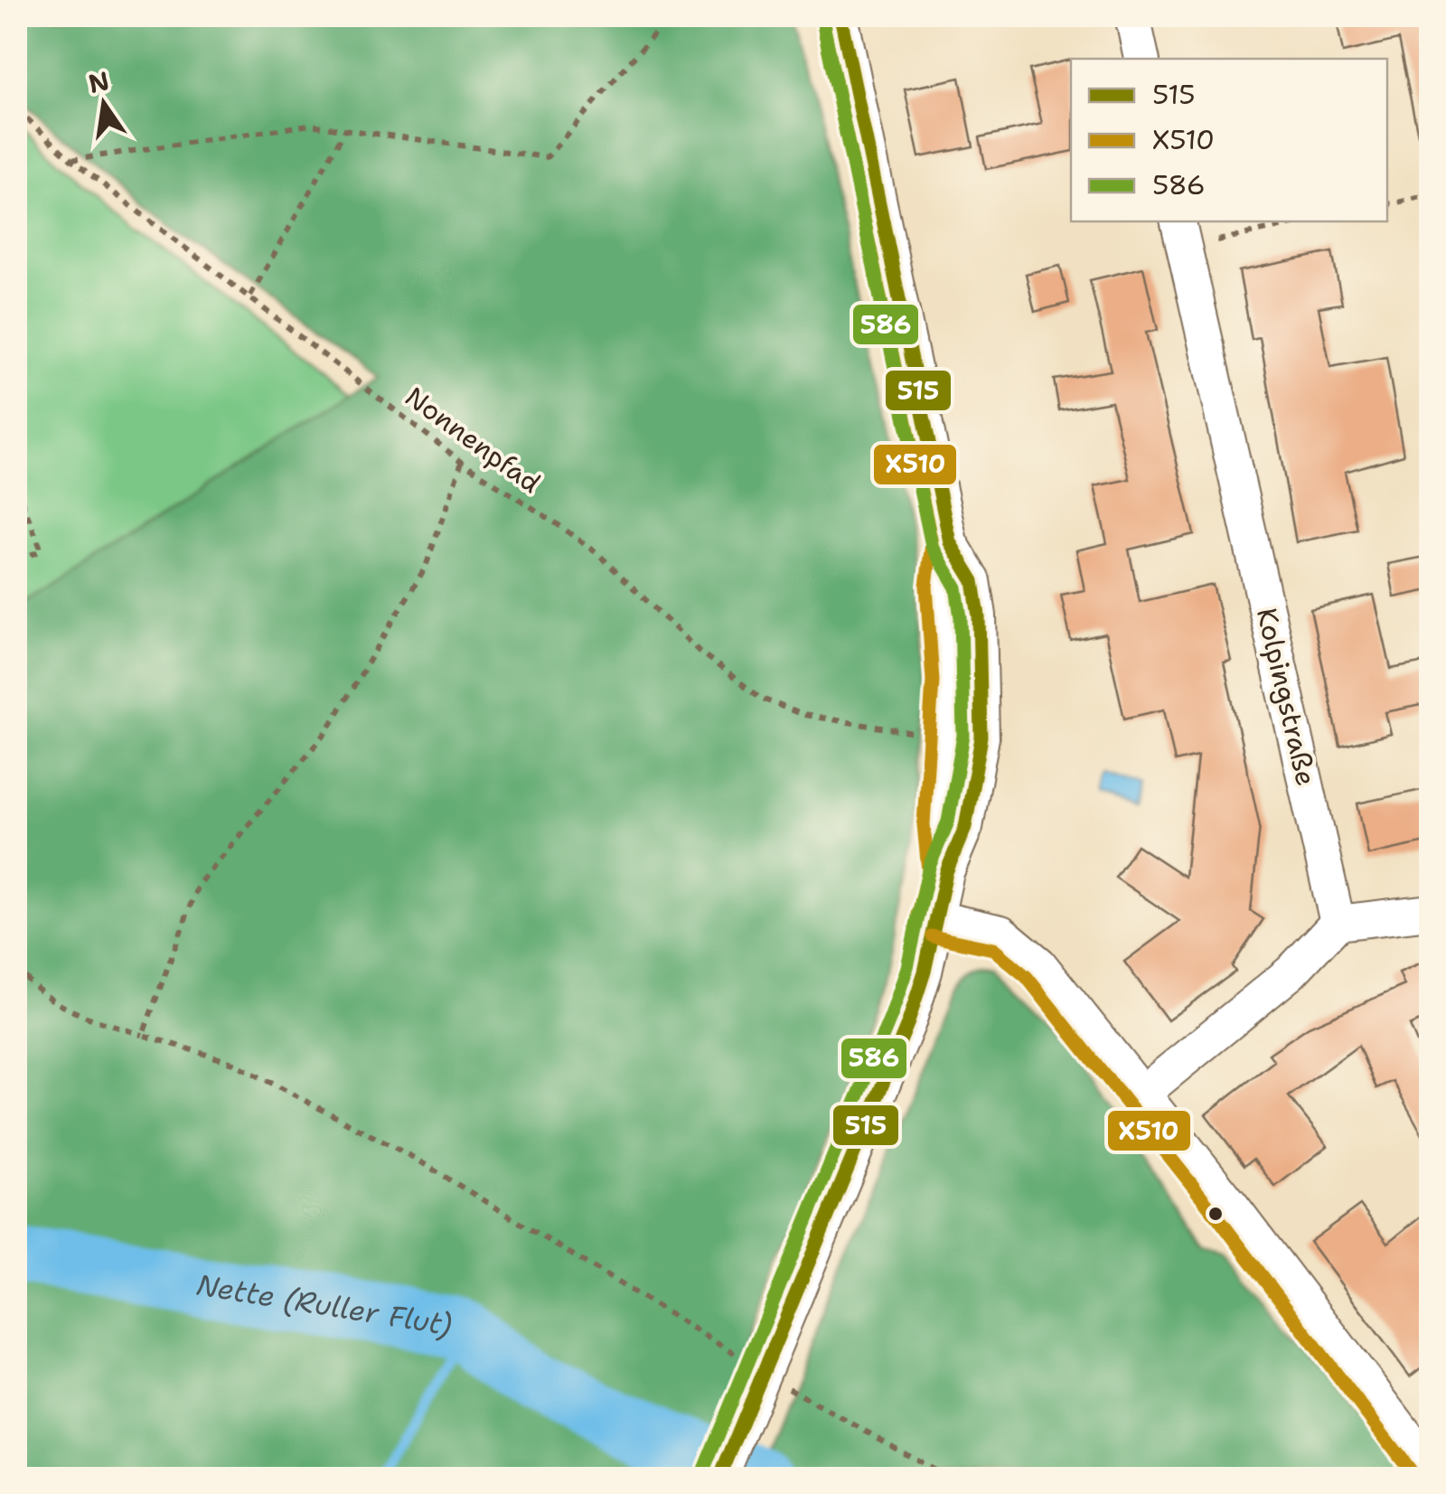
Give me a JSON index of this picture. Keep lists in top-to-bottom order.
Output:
{
  "streets": {
    "street": ["Kolpingstraße"],
    "path": ["Nonnenpfad"]
  },
  "water": ["Nette (Ruller Flut)"],
  "lines": ["transit line 515", "transit line X510", "transit line 586"],
  "legend": ["515", "X510", "586"],
  "north": "top"
}
